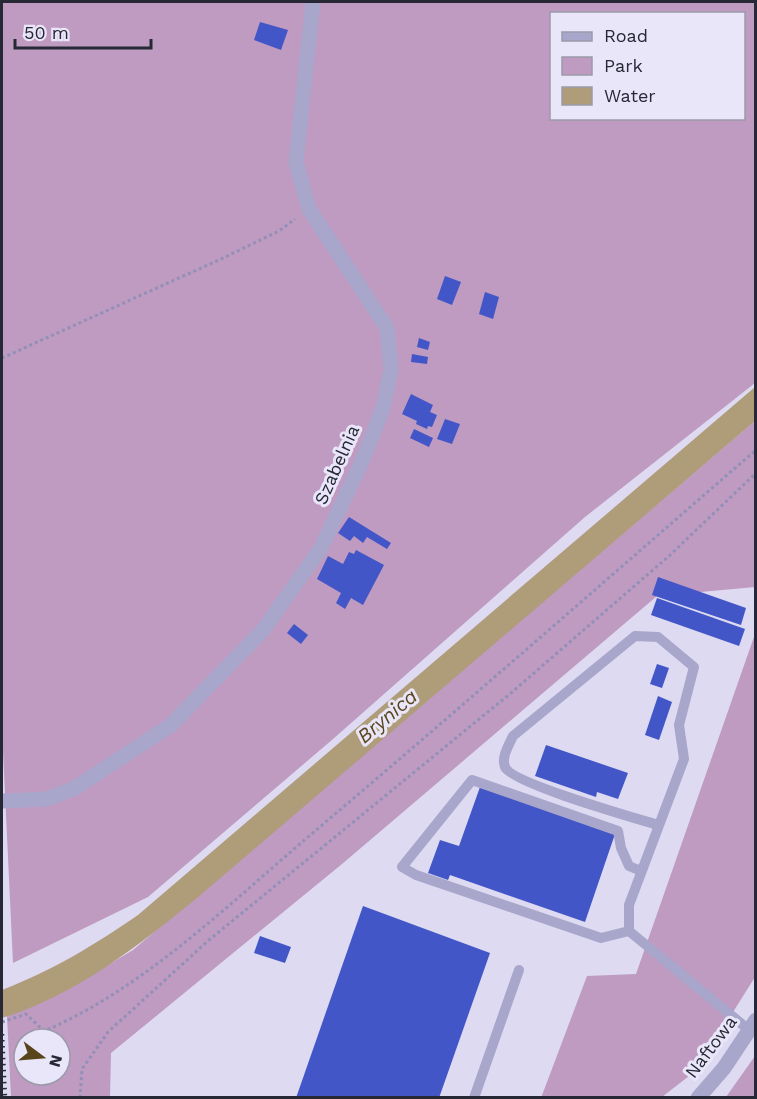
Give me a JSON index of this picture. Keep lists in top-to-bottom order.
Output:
{
  "streets": {
    "street": ["Szabelnia", "Naftowa"]
  },
  "water": ["Brynica"],
  "legend": ["Road", "Park", "Water"],
  "scale_bar": "50 m",
  "north": "right"
}
